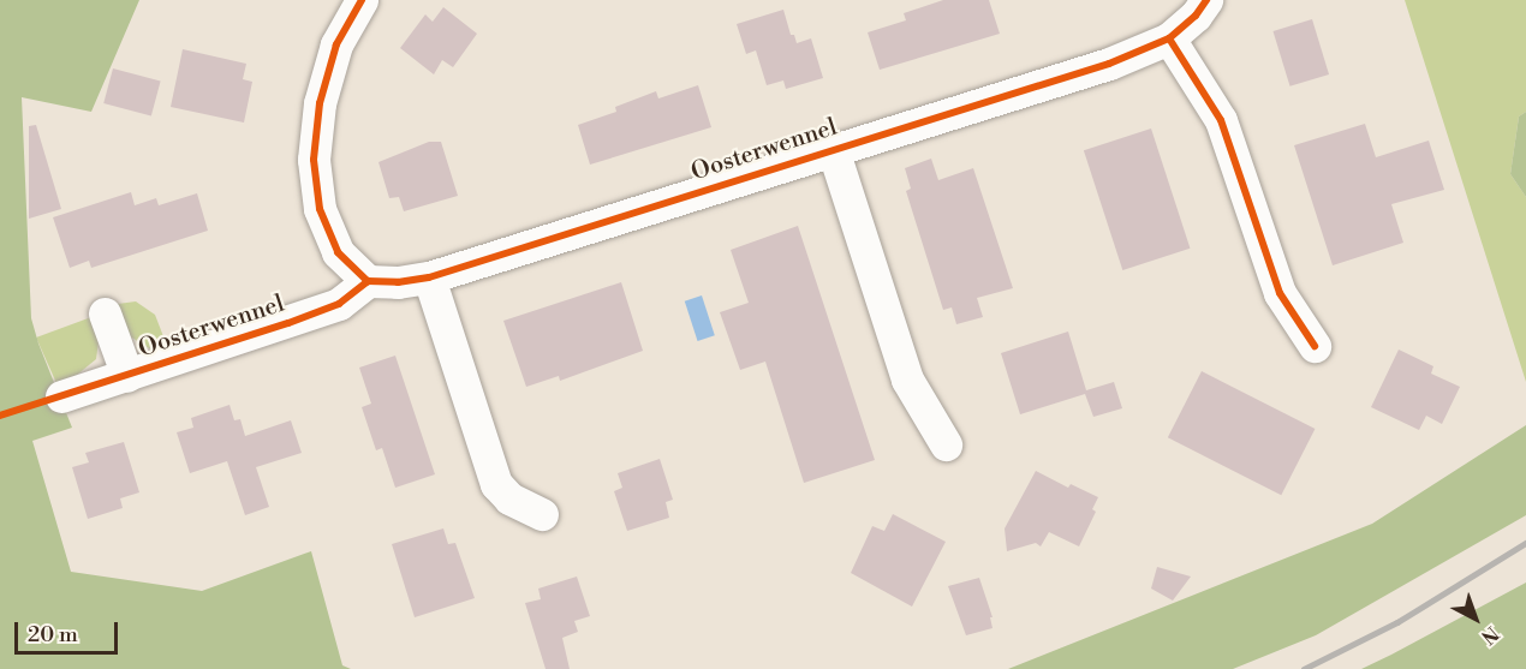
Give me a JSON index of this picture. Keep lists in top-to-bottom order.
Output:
{
  "streets": {
    "street": ["Oosterwennel"]
  },
  "scale_bar": "20 m",
  "north": "bottom right"
}
